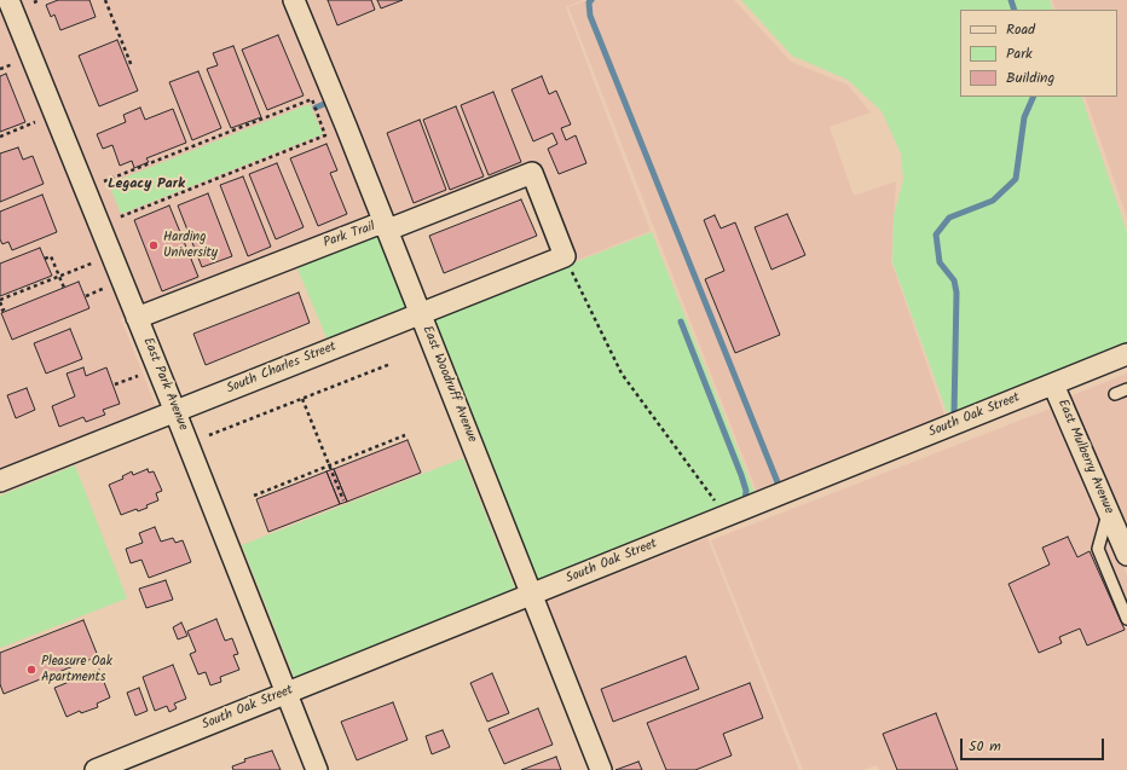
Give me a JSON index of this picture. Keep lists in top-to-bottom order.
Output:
{
  "streets": {
    "street": [
      "Park Trail",
      "South Charles Street",
      "East Park Avenue",
      "East Woodruff Avenue",
      "South Oak Street",
      "East Mulberry Avenue"
    ]
  },
  "crossings": [
    ["Park Trail", "South Charles Street"],
    ["Park Trail", "East Park Avenue"],
    ["Park Trail", "East Woodruff Avenue"],
    ["South Charles Street", "East Park Avenue"],
    ["South Charles Street", "East Woodruff Avenue"],
    ["East Park Avenue", "South Oak Street"],
    ["East Woodruff Avenue", "South Oak Street"],
    ["South Oak Street", "East Mulberry Avenue"]
  ],
  "districts": ["Legacy Park"],
  "places": ["Harding University", "Pleasure Oak Apartments"],
  "legend": ["Road", "Park", "Building"],
  "scale_bar": "50 m"
}
